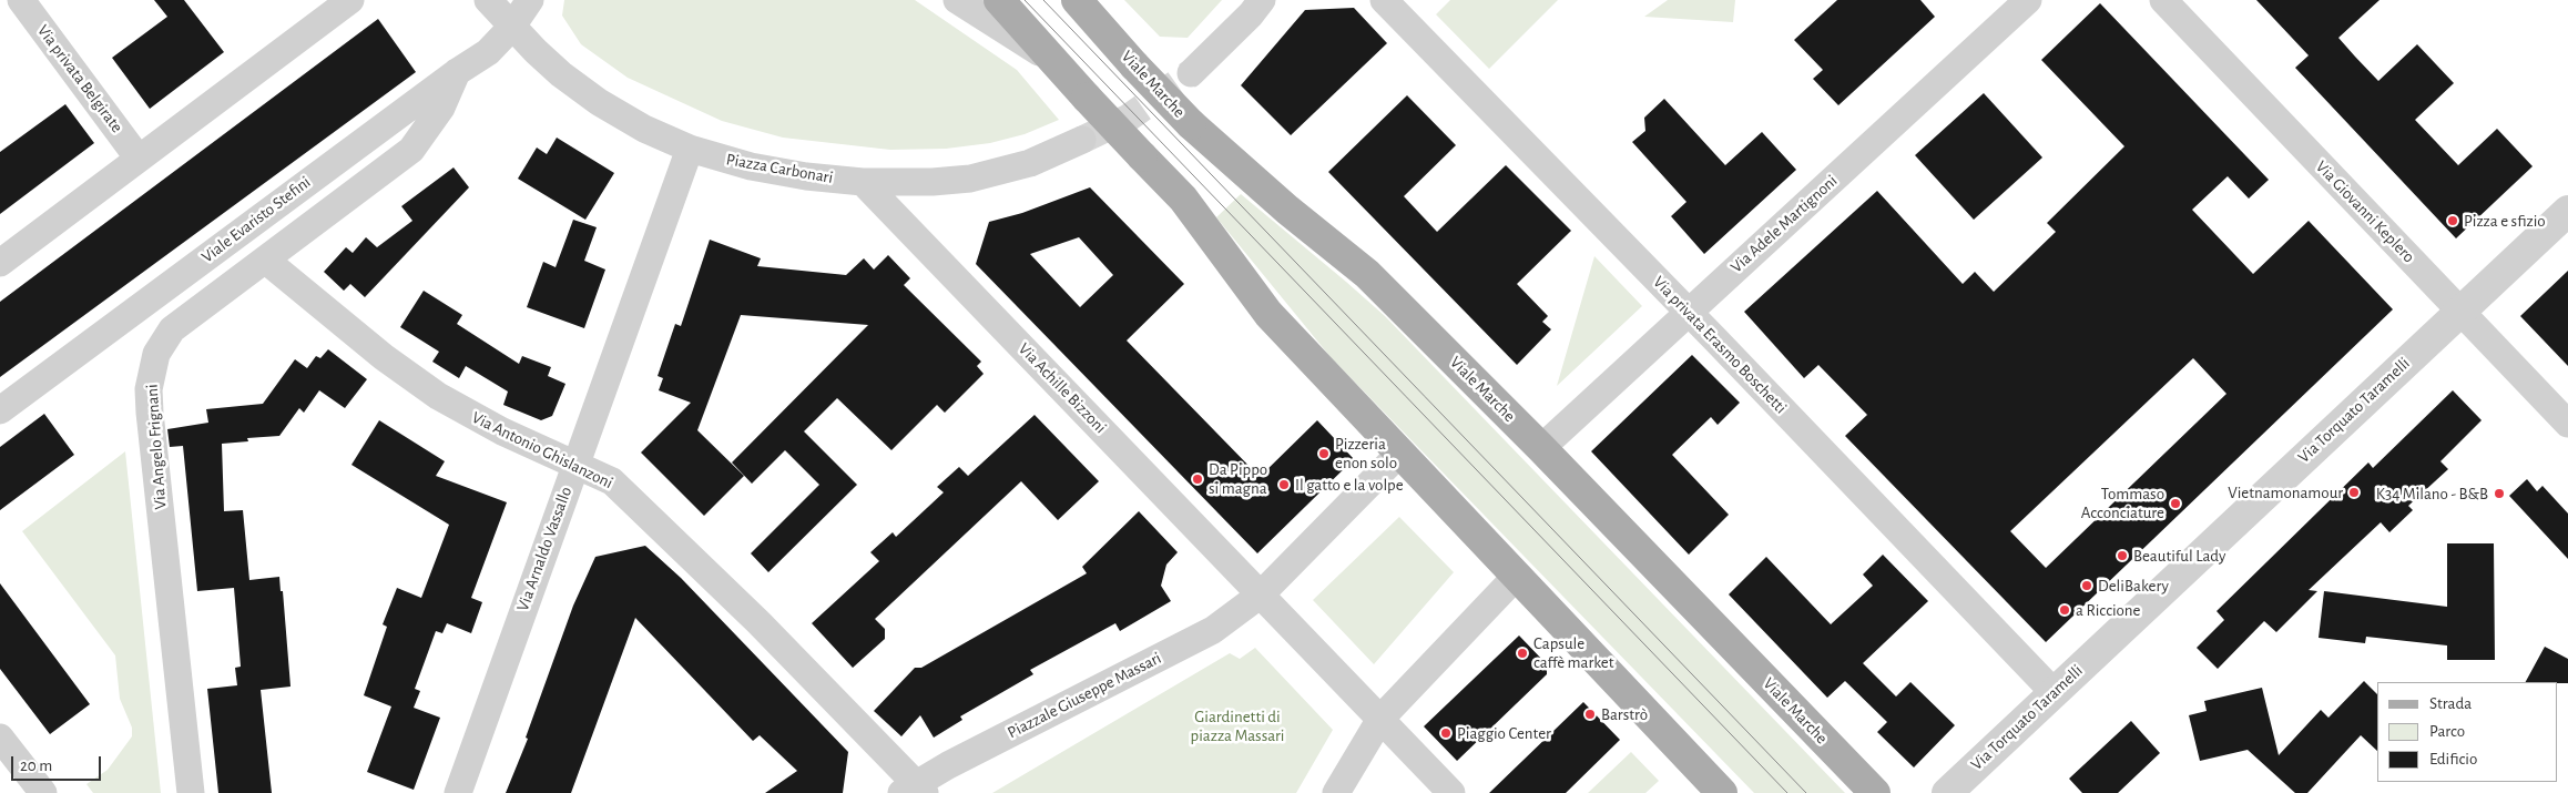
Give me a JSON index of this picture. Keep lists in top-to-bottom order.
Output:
{
  "streets": {
    "main road": ["Viale Marche"],
    "street": [
      "Via privata Belgirate",
      "Piazza Carbonari",
      "Via Giovanni Keplero",
      "Viale Evaristo Stefini",
      "Via Adele Martignoni",
      "Via privata Erasmo Boschetti",
      "Via Achille Bizzoni",
      "Via Torquato Taramelli",
      "Via Angelo Frignani",
      "Via Antonio Ghislanzoni",
      "Via Arnaldo Vassallo",
      "Piazzale Giuseppe Massari"
    ]
  },
  "crossings": [
    ["Viale Marche", "Via Adele Martignoni"],
    ["Piazza Carbonari", "Viale Evaristo Stefini"],
    ["Piazza Carbonari", "Via Achille Bizzoni"],
    ["Piazza Carbonari", "Via Arnaldo Vassallo"],
    ["Via Giovanni Keplero", "Via Torquato Taramelli"],
    ["Viale Evaristo Stefini", "Via Angelo Frignani"],
    ["Via Adele Martignoni", "Via privata Erasmo Boschetti"],
    ["Via privata Erasmo Boschetti", "Via Torquato Taramelli"],
    ["Via Achille Bizzoni", "Piazzale Giuseppe Massari"],
    ["Via Angelo Frignani", "Via Antonio Ghislanzoni"],
    ["Via Antonio Ghislanzoni", "Via Arnaldo Vassallo"],
    ["Via Antonio Ghislanzoni", "Piazzale Giuseppe Massari"]
  ],
  "parks": ["Giardinetti di piazza Massari"],
  "places": [
    "Pizza e sfizio",
    "Pizzeria enon solo",
    "Da Pippo si magna",
    "Il gatto e la volpe",
    "Vietnamonamour",
    "K34 Milano - B&B",
    "Tommaso Acconciature",
    "Beautiful Lady",
    "DeliBakery",
    "a Riccione",
    "Capsule caffè market",
    "Barstrò",
    "Piaggio Center"
  ],
  "legend": ["Strada", "Parco", "Edificio"],
  "scale_bar": "20 m"
}
